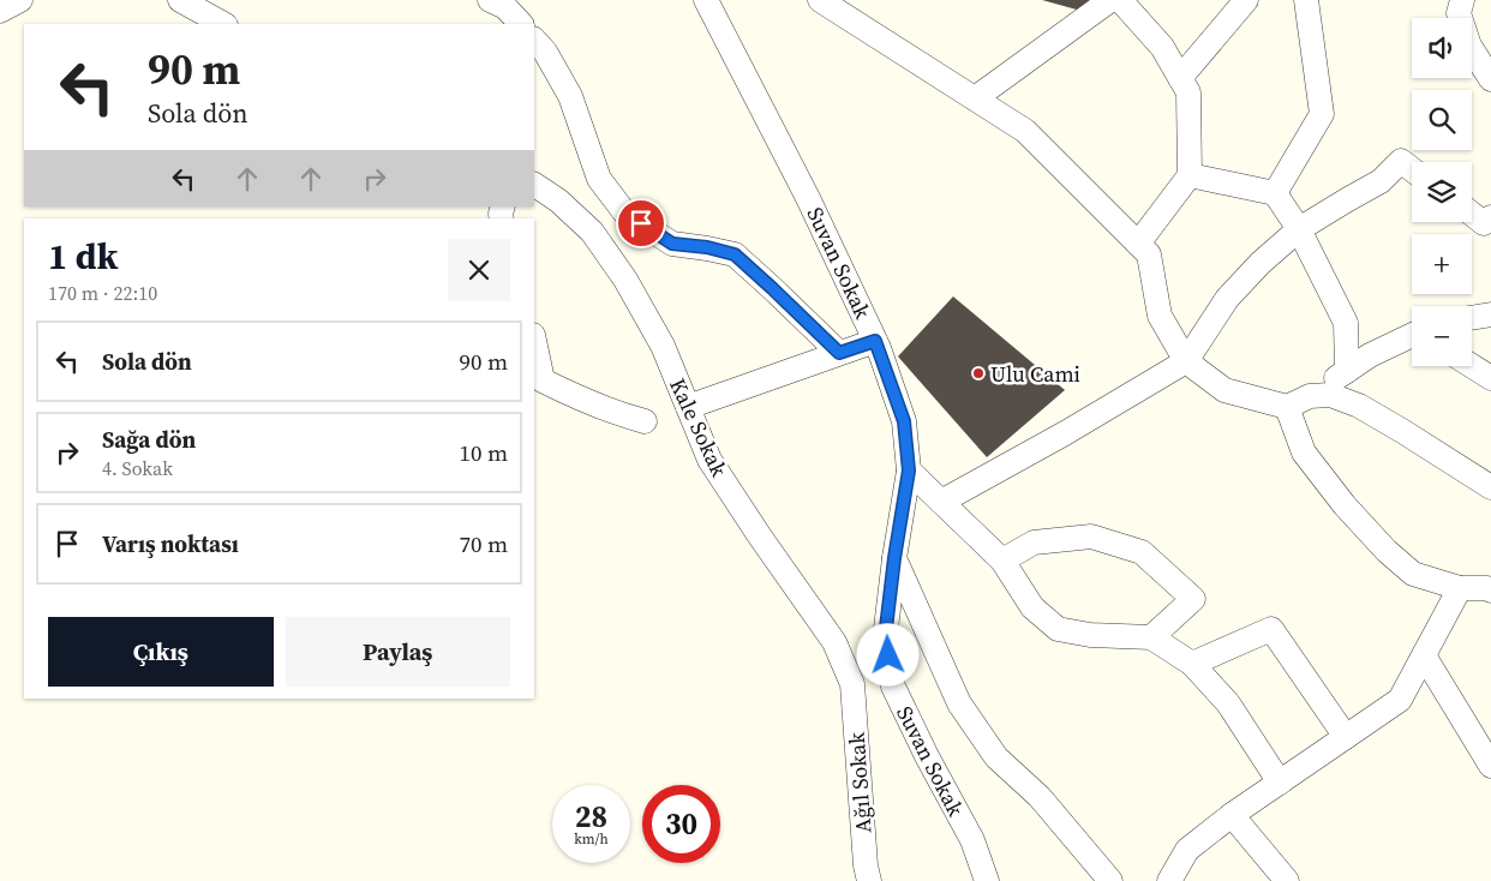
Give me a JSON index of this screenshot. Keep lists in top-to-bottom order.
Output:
{
  "streets": {
    "street": ["Suvan Sokak", "Kale Sokak", "Ağıl Sokak"]
  },
  "crossings": [
    ["Kale Sokak", "Ağıl Sokak"]
  ],
  "places": ["Ulu Cami"],
  "page": {
    "map_buttons": ["+", "−"],
    "turn": ["90 m", "Sola dön"],
    "heading": ["1 dk", "170 m · 22:10"],
    "list": [
      {
        "name": "Sola dön",
        "value": "90 m"
      },
      {
        "name": "Sağa dön",
        "note": "4. Sokak",
        "value": "10 m"
      },
      {
        "name": "Varış noktası",
        "value": "70 m"
      }
    ],
    "buttons": ["Çıkış", "Paylaş"],
    "speed": "28 km/h",
    "limit": "30"
  }
}
